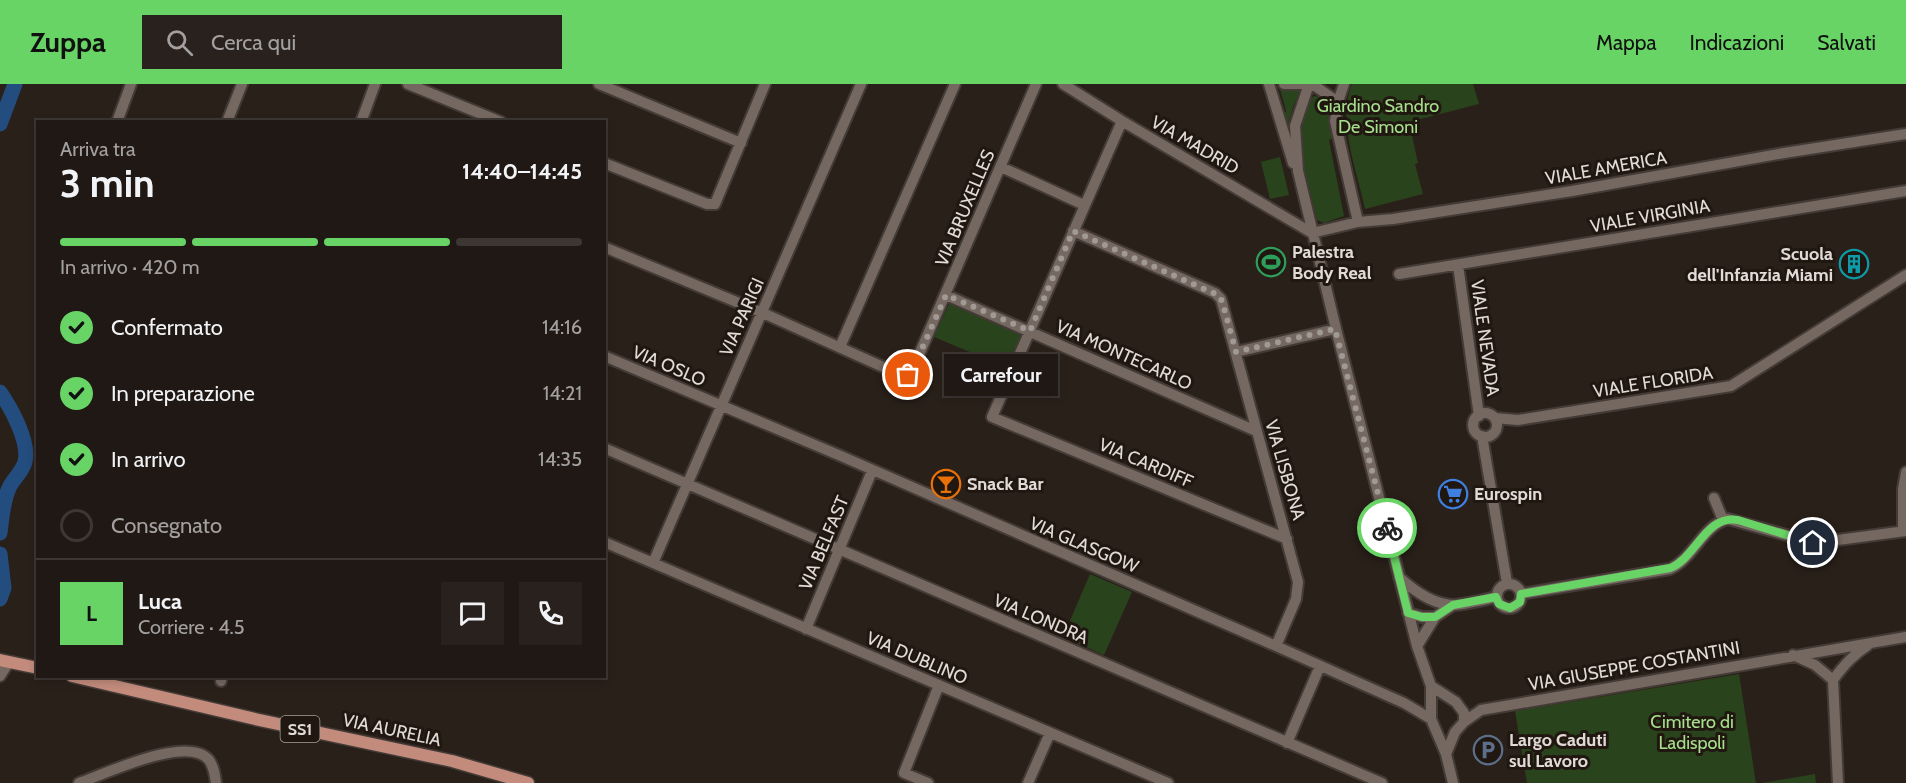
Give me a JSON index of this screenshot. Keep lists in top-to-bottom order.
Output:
{
  "streets": {
    "main road": ["SS1", "VIA AURELIA"],
    "street": [
      "VIA MADRID",
      "VIALE AMERICA",
      "VIA BRUXELLES",
      "VIALE VIRGINIA",
      "VIA PARIGI",
      "VIALE NEVADA",
      "VIA MONTECARLO",
      "VIA OSLO",
      "VIALE FLORIDA",
      "VIA CARDIFF",
      "VIA LISBONA",
      "VIA BELFAST",
      "VIA GLASGOW",
      "VIA LONDRA",
      "VIA DUBLINO",
      "VIA GIUSEPPE COSTANTINI"
    ]
  },
  "crossings": [
    ["VIA MADRID", "VIALE AMERICA"],
    ["VIA BRUXELLES", "VIA MONTECARLO"],
    ["VIALE VIRGINIA", "VIALE NEVADA"],
    ["VIA PARIGI", "VIA OSLO"],
    ["VIA PARIGI", "VIA GLASGOW"],
    ["VIA PARIGI", "VIA LONDRA"],
    ["VIA PARIGI", "VIA DUBLINO"],
    ["VIALE NEVADA", "VIALE FLORIDA"],
    ["VIA MONTECARLO", "VIA CARDIFF"],
    ["VIA MONTECARLO", "VIA LISBONA"],
    ["VIA OSLO", "VIA GLASGOW"],
    ["VIA CARDIFF", "VIA LISBONA"],
    ["VIA LISBONA", "VIA GLASGOW"],
    ["VIA BELFAST", "VIA GLASGOW"],
    ["VIA BELFAST", "VIA LONDRA"],
    ["VIA BELFAST", "VIA DUBLINO"]
  ],
  "parks": ["Giardino Sandro De Simoni", "Cimitero di Ladispoli"],
  "places": {
    "sports": ["Palestra Body Real"],
    "building": ["Scuola dell'Infanzia Miami"],
    "other": ["Carrefour"],
    "bar": ["Snack Bar"],
    "supermarket": ["Eurospin"],
    "parking": ["Largo Caduti sul Lavoro"]
  },
  "page": {
    "header": "Zuppa",
    "search": "Cerca qui",
    "nav": ["Mappa", "Indicazioni", "Salvati"],
    "heading": ["3 min", "Arriva tra", "14:40–14:45"],
    "panel": ["Luca", "Corriere · 4.5"],
    "bar": "In arrivo · 420 m",
    "list": [
      ["Confermato", "14:16"],
      ["In preparazione", "14:21"],
      ["In arrivo", "14:35"],
      "Consegnato"
    ],
    "bubble": "Carrefour",
    "round": "L"
  }
}
